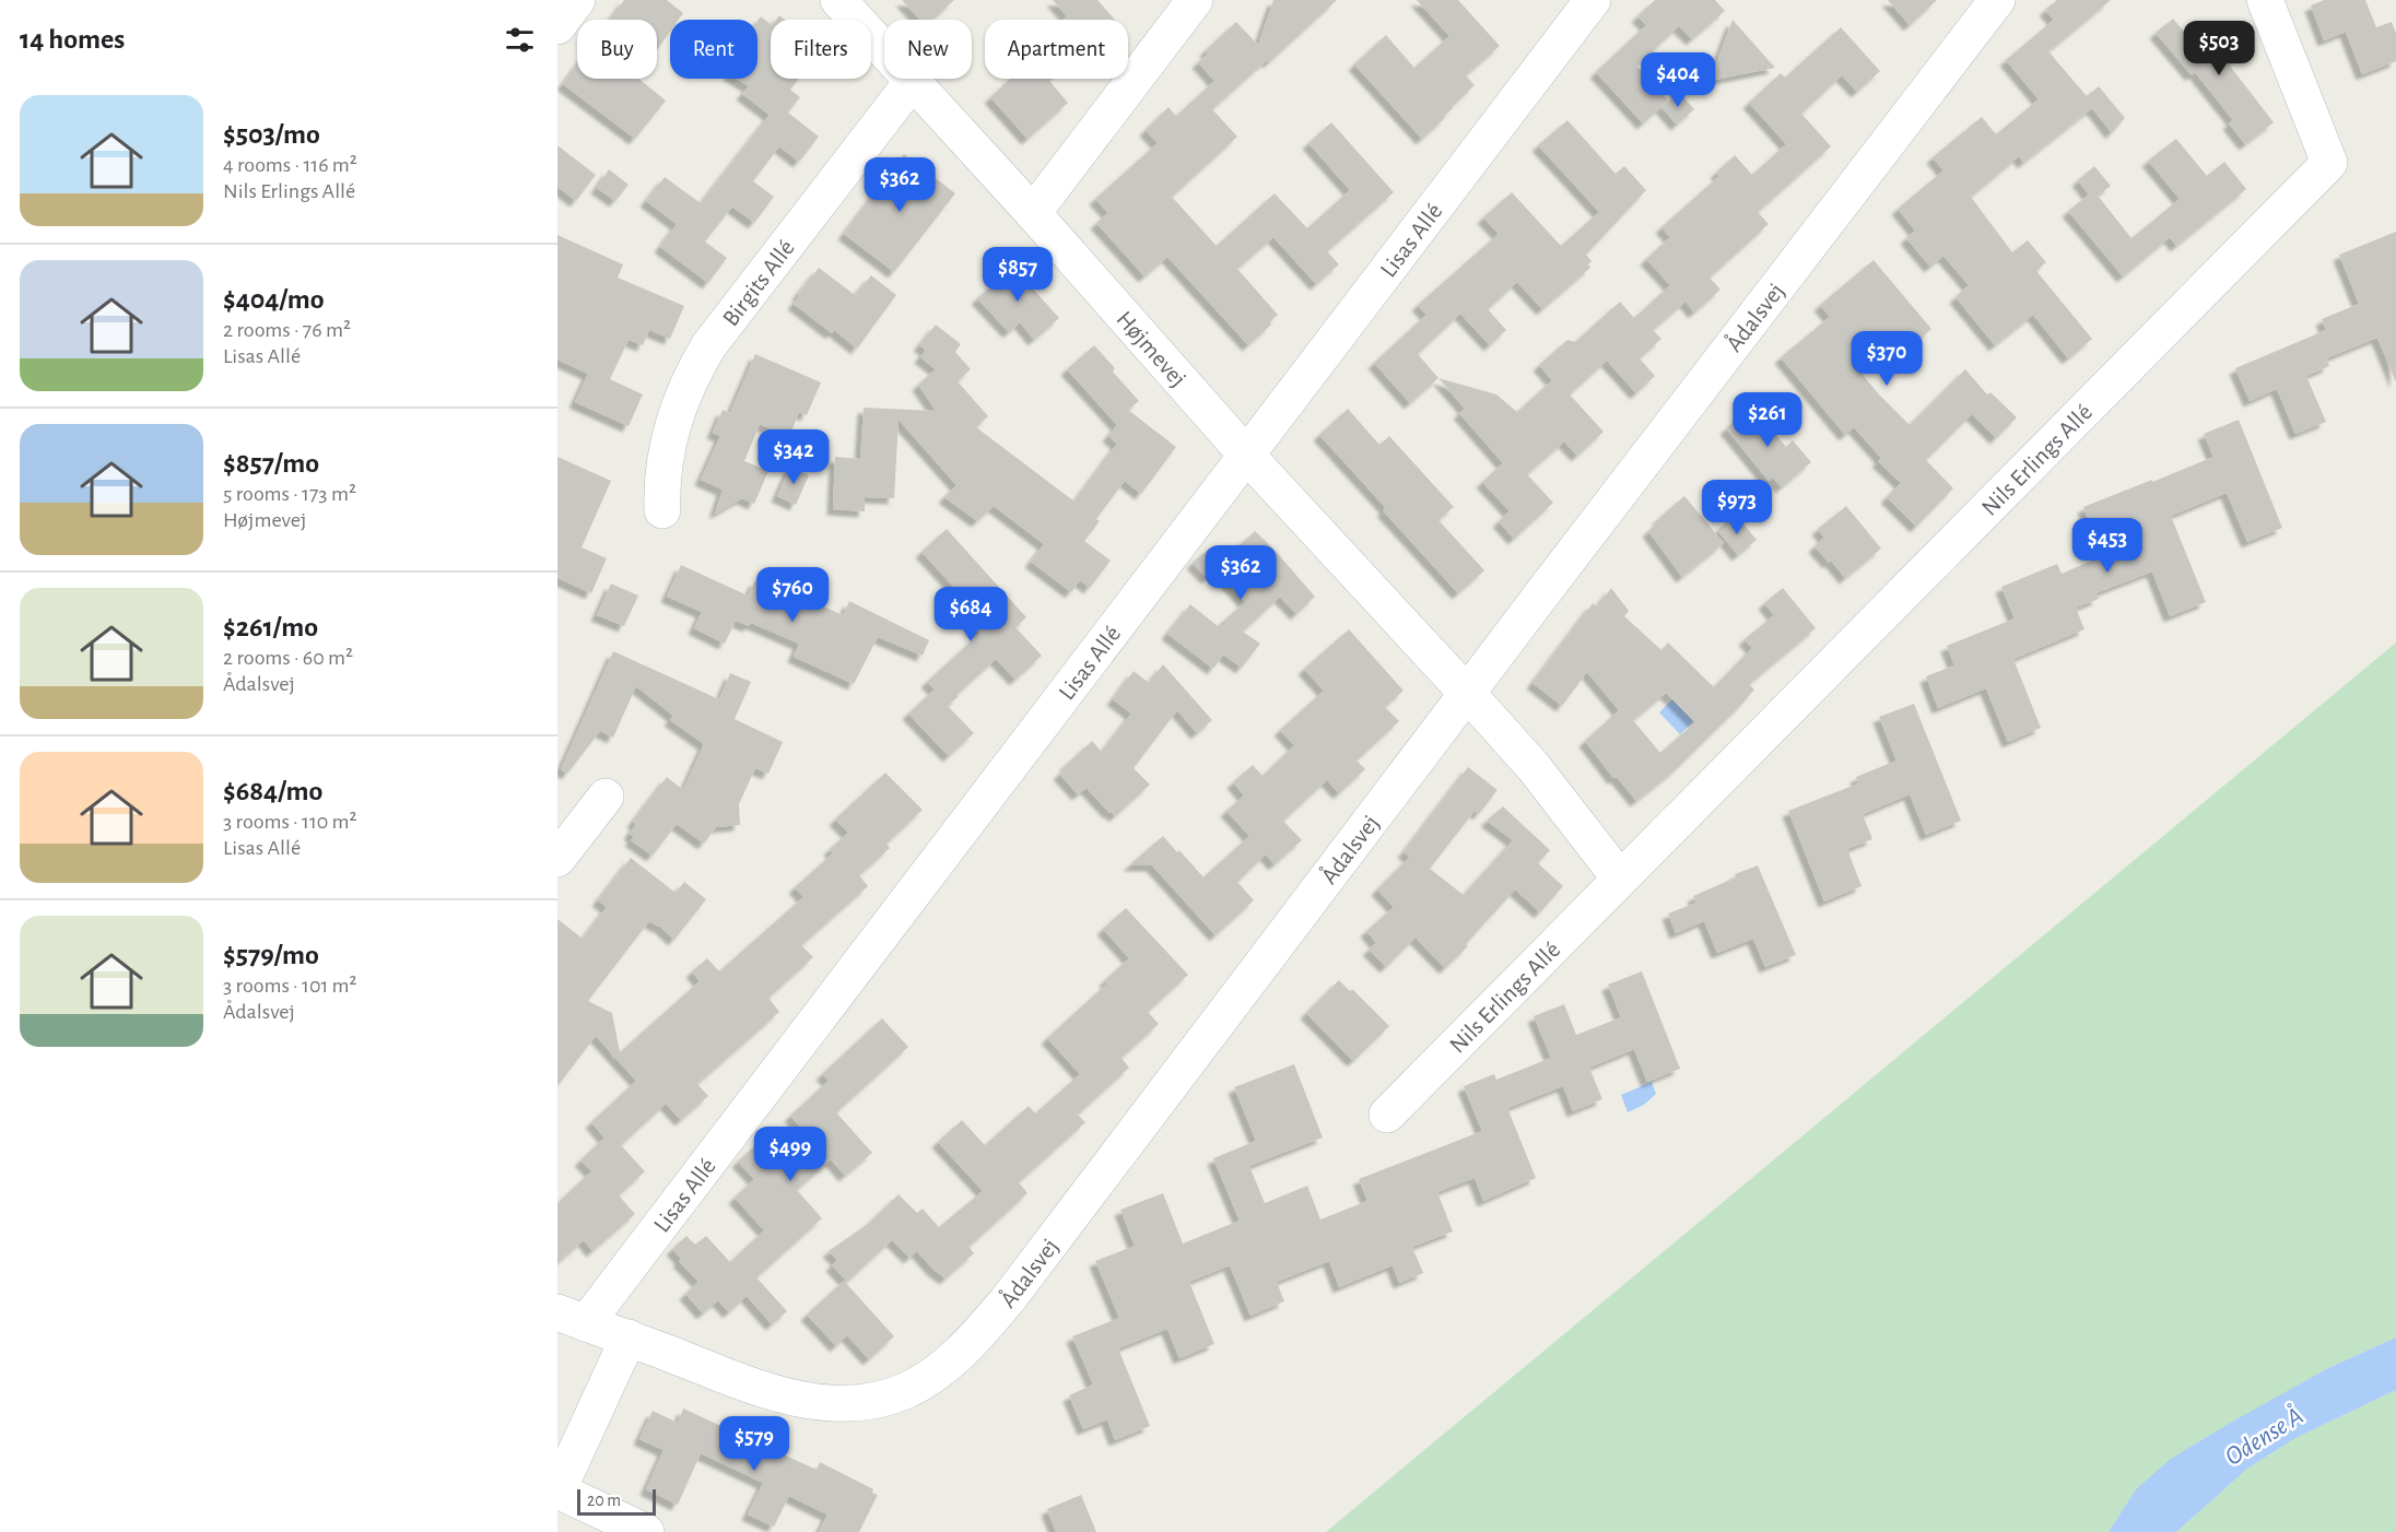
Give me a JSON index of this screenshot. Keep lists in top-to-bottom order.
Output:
{
  "streets": {
    "street": [
      "Lisas Allé",
      "Birgits Allé",
      "Ådalsvej",
      "Højmevej",
      "Nils Erlings Allé"
    ]
  },
  "crossings": [
    ["Lisas Allé", "Ådalsvej"],
    ["Lisas Allé", "Højmevej"],
    ["Birgits Allé", "Højmevej"],
    ["Ådalsvej", "Højmevej"]
  ],
  "water": ["Odense Å"],
  "scale_bar": "20 m",
  "page": {
    "heading": "14 homes",
    "chip": [
      "Buy",
      "Rent",
      "Filters",
      "New",
      "Apartment"
    ],
    "price": [
      "$503",
      "$404",
      "$362",
      "$857",
      "$370",
      "$261",
      "$342",
      "$973",
      "$453",
      "$362",
      "$760",
      "$684",
      "$499",
      "$579"
    ],
    "list": [
      {
        "name": "$503/mo",
        "note": "4 rooms · 116 m² · Nils Erlings Allé"
      },
      {
        "name": "$404/mo",
        "note": "2 rooms · 76 m² · Lisas Allé"
      },
      {
        "name": "$857/mo",
        "note": "5 rooms · 173 m² · Højmevej"
      },
      {
        "name": "$261/mo",
        "note": "2 rooms · 60 m² · Ådalsvej"
      },
      {
        "name": "$684/mo",
        "note": "3 rooms · 110 m² · Lisas Allé"
      },
      {
        "name": "$579/mo",
        "note": "3 rooms · 101 m² · Ådalsvej"
      }
    ],
    "scale": "20 m"
  }
}
